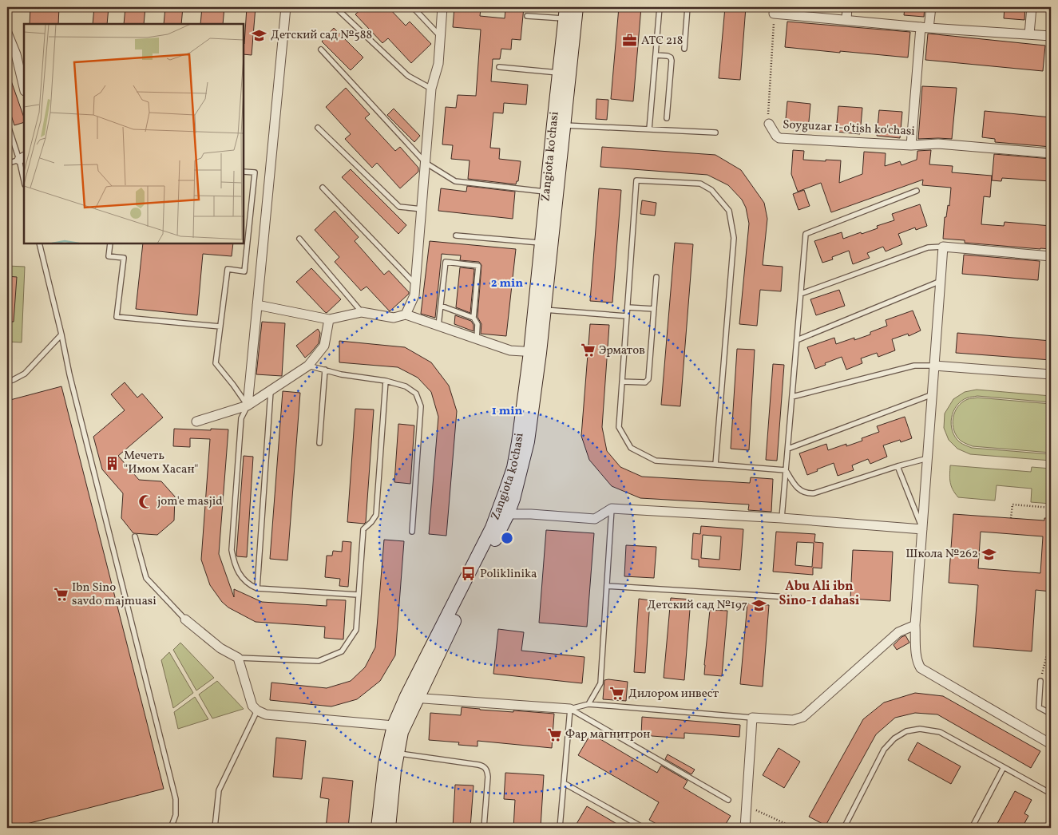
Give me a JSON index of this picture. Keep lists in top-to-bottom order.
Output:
{
  "streets": {
    "main road": ["Zangiota ko'chasi"],
    "street": ["Soyguzar 1-o'tish ko'chasi"]
  },
  "districts": ["Abu Ali ibn Sino-1 dahasi"],
  "places": {
    "school or university": ["Детский сад №588", "Школа №262", "Детский сад №197"],
    "office": ["АТС 218"],
    "supermarket": [
      "Эрматов",
      "Ibn Sino savdo majmuasi",
      "Дилором инвест",
      "Фар магнитрон"
    ],
    "building": ["Мечеть \"Имом Хасан\""],
    "mosque": ["jom'e masjid"],
    "bus stop": ["Poliklinika"]
  },
  "rings": ["2 min", "1 min"]
}
